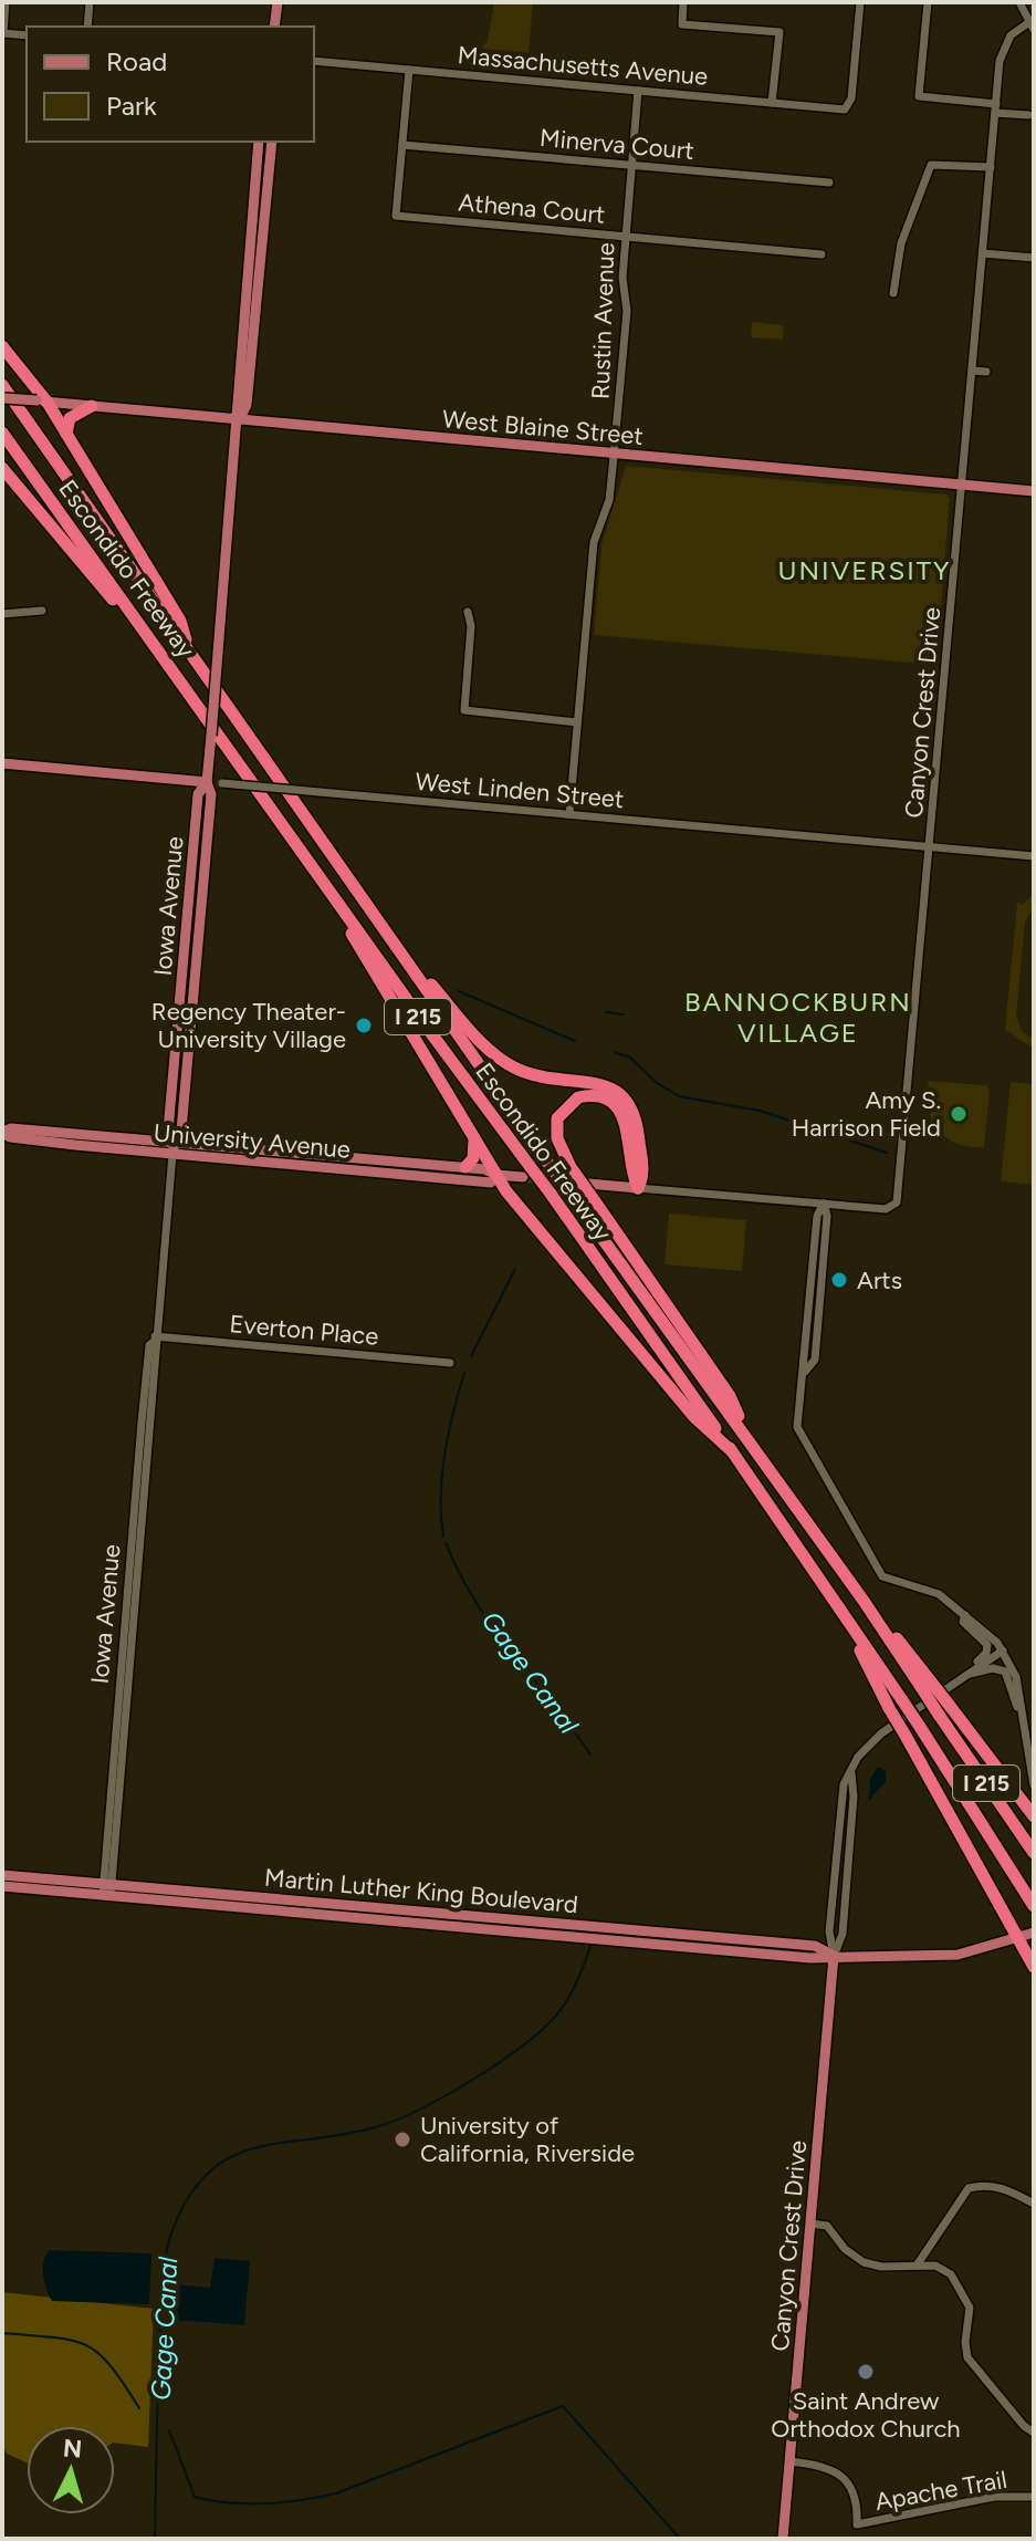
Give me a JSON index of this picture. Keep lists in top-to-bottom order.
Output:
{
  "streets": {
    "highway": ["Escondido Freeway", "I 215"],
    "main road": [
      "West Blaine Street",
      "Canyon Crest Drive",
      "West Linden Street",
      "Iowa Avenue",
      "University Avenue",
      "Martin Luther King Boulevard"
    ],
    "street": [
      "Massachusetts Avenue",
      "Minerva Court",
      "Athena Court",
      "Rustin Avenue",
      "Everton Place",
      "Apache Trail"
    ]
  },
  "crossings": [
    ["Massachusetts Avenue", "Rustin Avenue"],
    ["Minerva Court", "Athena Court"],
    ["Minerva Court", "Rustin Avenue"],
    ["Athena Court", "Rustin Avenue"],
    ["Rustin Avenue", "West Blaine Street"],
    ["Rustin Avenue", "West Linden Street"],
    ["West Blaine Street", "Canyon Crest Drive"],
    ["West Blaine Street", "Iowa Avenue"],
    ["Escondido Freeway", "University Avenue"],
    ["Canyon Crest Drive", "West Linden Street"],
    ["Canyon Crest Drive", "Martin Luther King Boulevard"],
    ["Canyon Crest Drive", "Apache Trail"],
    ["West Linden Street", "Iowa Avenue"],
    ["Iowa Avenue", "University Avenue"],
    ["Iowa Avenue", "Everton Place"],
    ["Iowa Avenue", "Martin Luther King Boulevard"]
  ],
  "districts": ["UNIVERSITY", "BANNOCKBURN VILLAGE"],
  "water": ["Gage Canal"],
  "places": [
    "Regency Theater- University Village",
    "Amy S. Harrison Field",
    "Arts",
    "University of California, Riverside",
    "Saint Andrew Orthodox Church"
  ],
  "legend": ["Road", "Park"],
  "north": "top"
}
